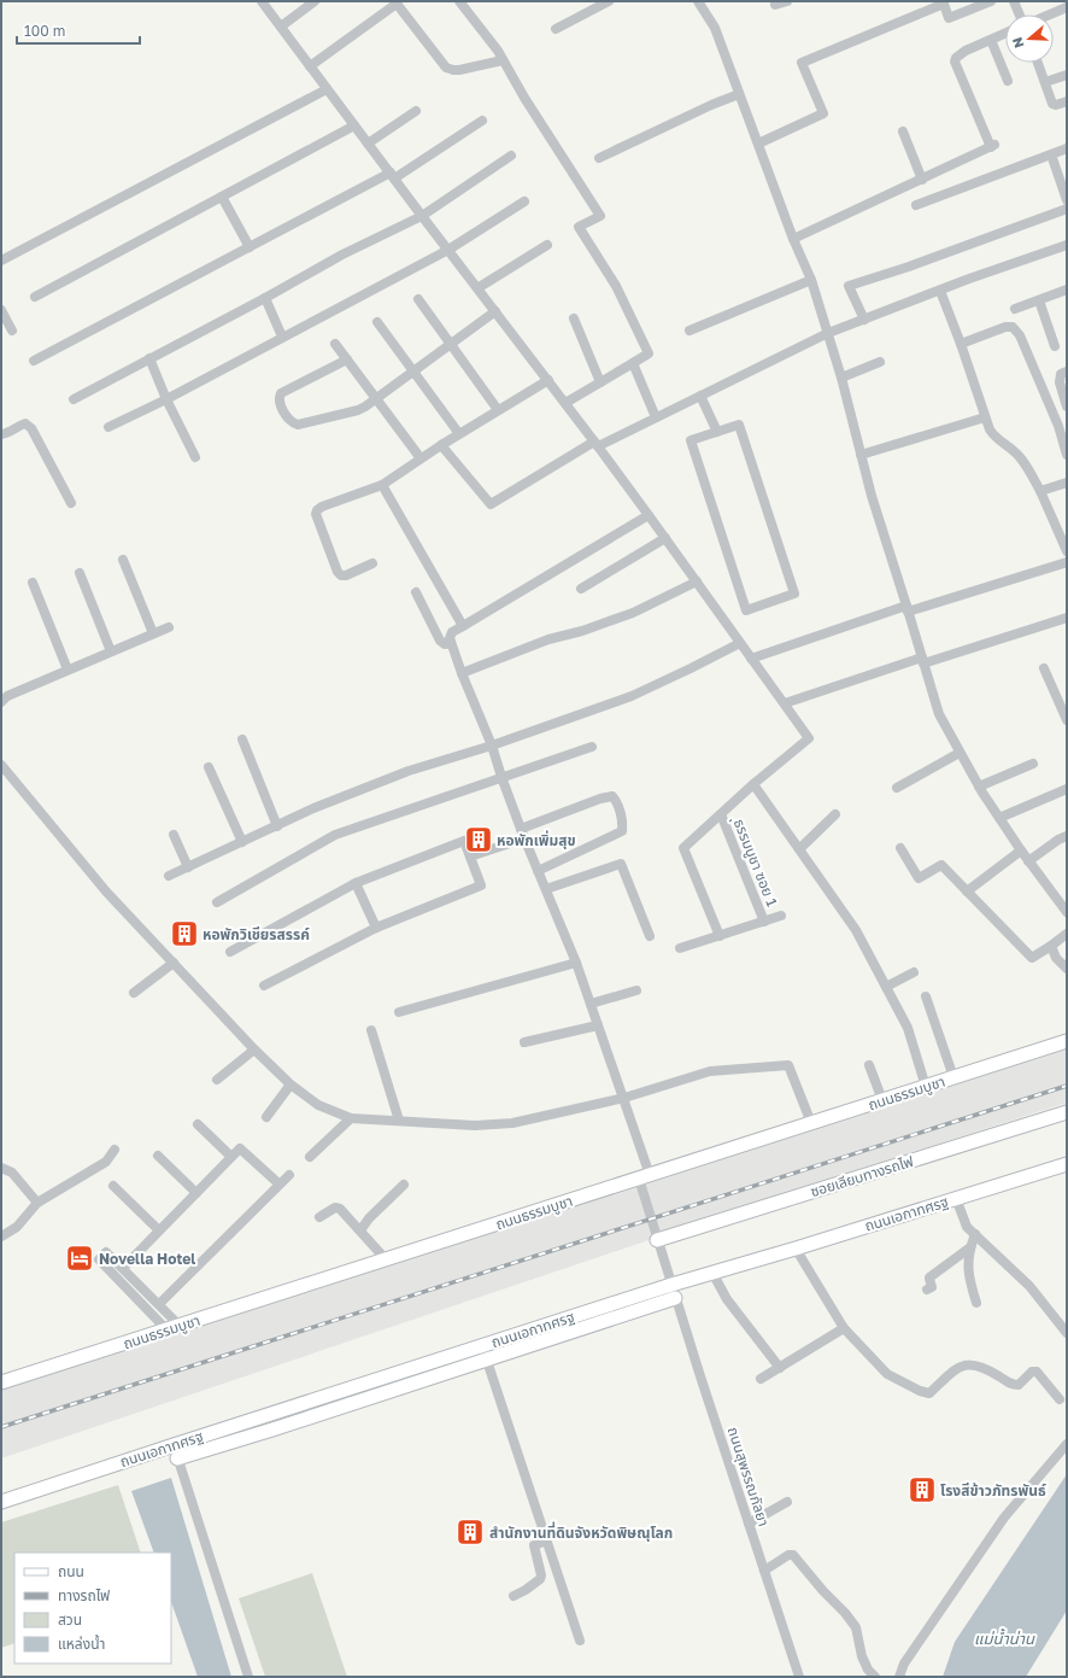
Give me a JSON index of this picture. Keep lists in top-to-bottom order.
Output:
{
  "streets": {
    "main road": ["ถนนธรรมบูชา", "ซอยเลียบทางรถไฟ", "ถนนเอกาทศรฐ"],
    "street": ["ุธรรมบูชา ซอย 1", "ถนนสุพรรณกัลยา"]
  },
  "crossings": [
    ["ถนนธรรมบูชา", "ถนนสุพรรณกัลยา"],
    ["ซอยเลียบทางรถไฟ", "ถนนสุพรรณกัลยา"],
    ["ถนนเอกาทศรฐ", "ถนนสุพรรณกัลยา"]
  ],
  "water": ["แม่น้ำน่าน"],
  "places": {
    "building": [
      "หอพักเพิ่มสุข",
      "หอพักวิเชียรสรรค์",
      "โรงสีข้าวภัทรพันธ์",
      "สำนักงานที่ดินจังหวัดพิษณุโลก"
    ],
    "hotel": ["Novella Hotel"]
  },
  "legend": [
    "ถนน",
    "ทางรถไฟ",
    "สวน",
    "แหล่งน้ำ"
  ],
  "scale_bar": "100 m",
  "north": "left"
}
